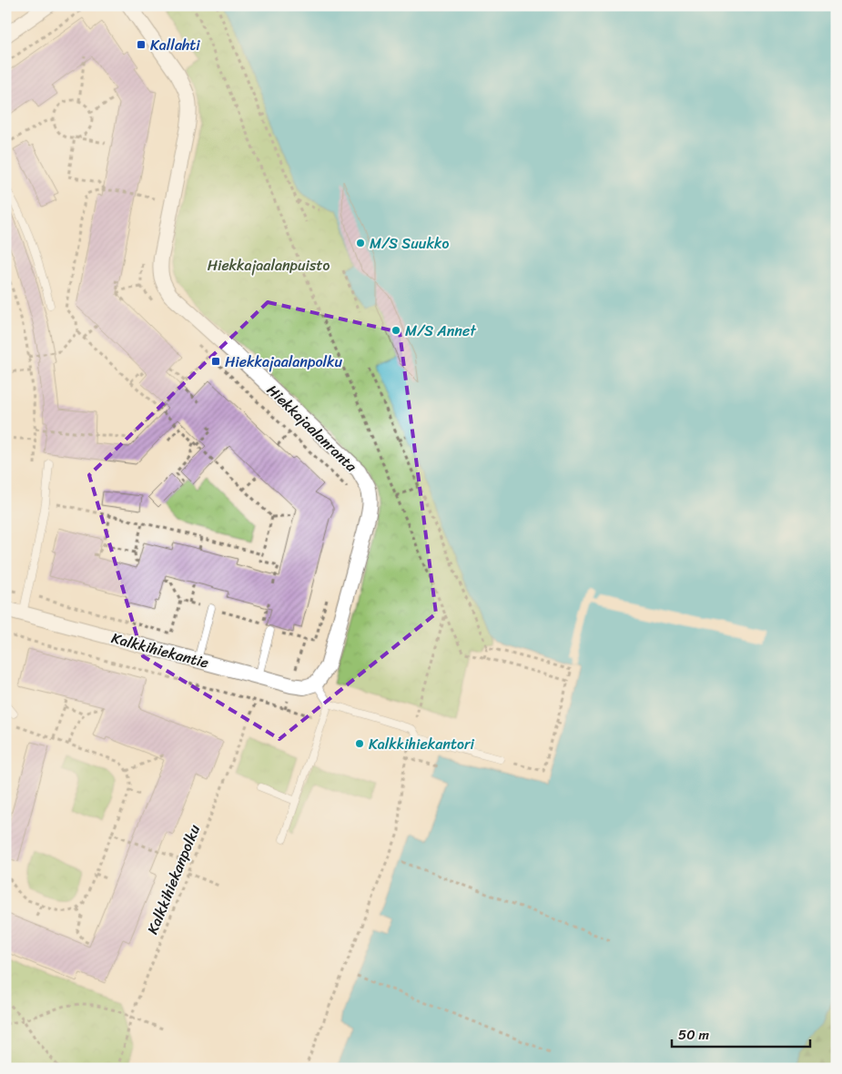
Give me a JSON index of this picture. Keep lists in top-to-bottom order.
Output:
{
  "streets": {
    "street": ["Hiekkajaalanranta", "Kalkkihiekantie"],
    "path": ["Kalkkihiekanpolku"]
  },
  "crossings": [
    ["Hiekkajaalanranta", "Kalkkihiekantie"]
  ],
  "parks": ["Hiekkajaalanpuisto"],
  "places": {
    "transit": ["Kallahti", "Hiekkajaalanpolku"],
    "other": ["M/S Suukko", "M/S Annet", "Kalkkihiekantori"]
  },
  "scale_bar": "50 m"
}
